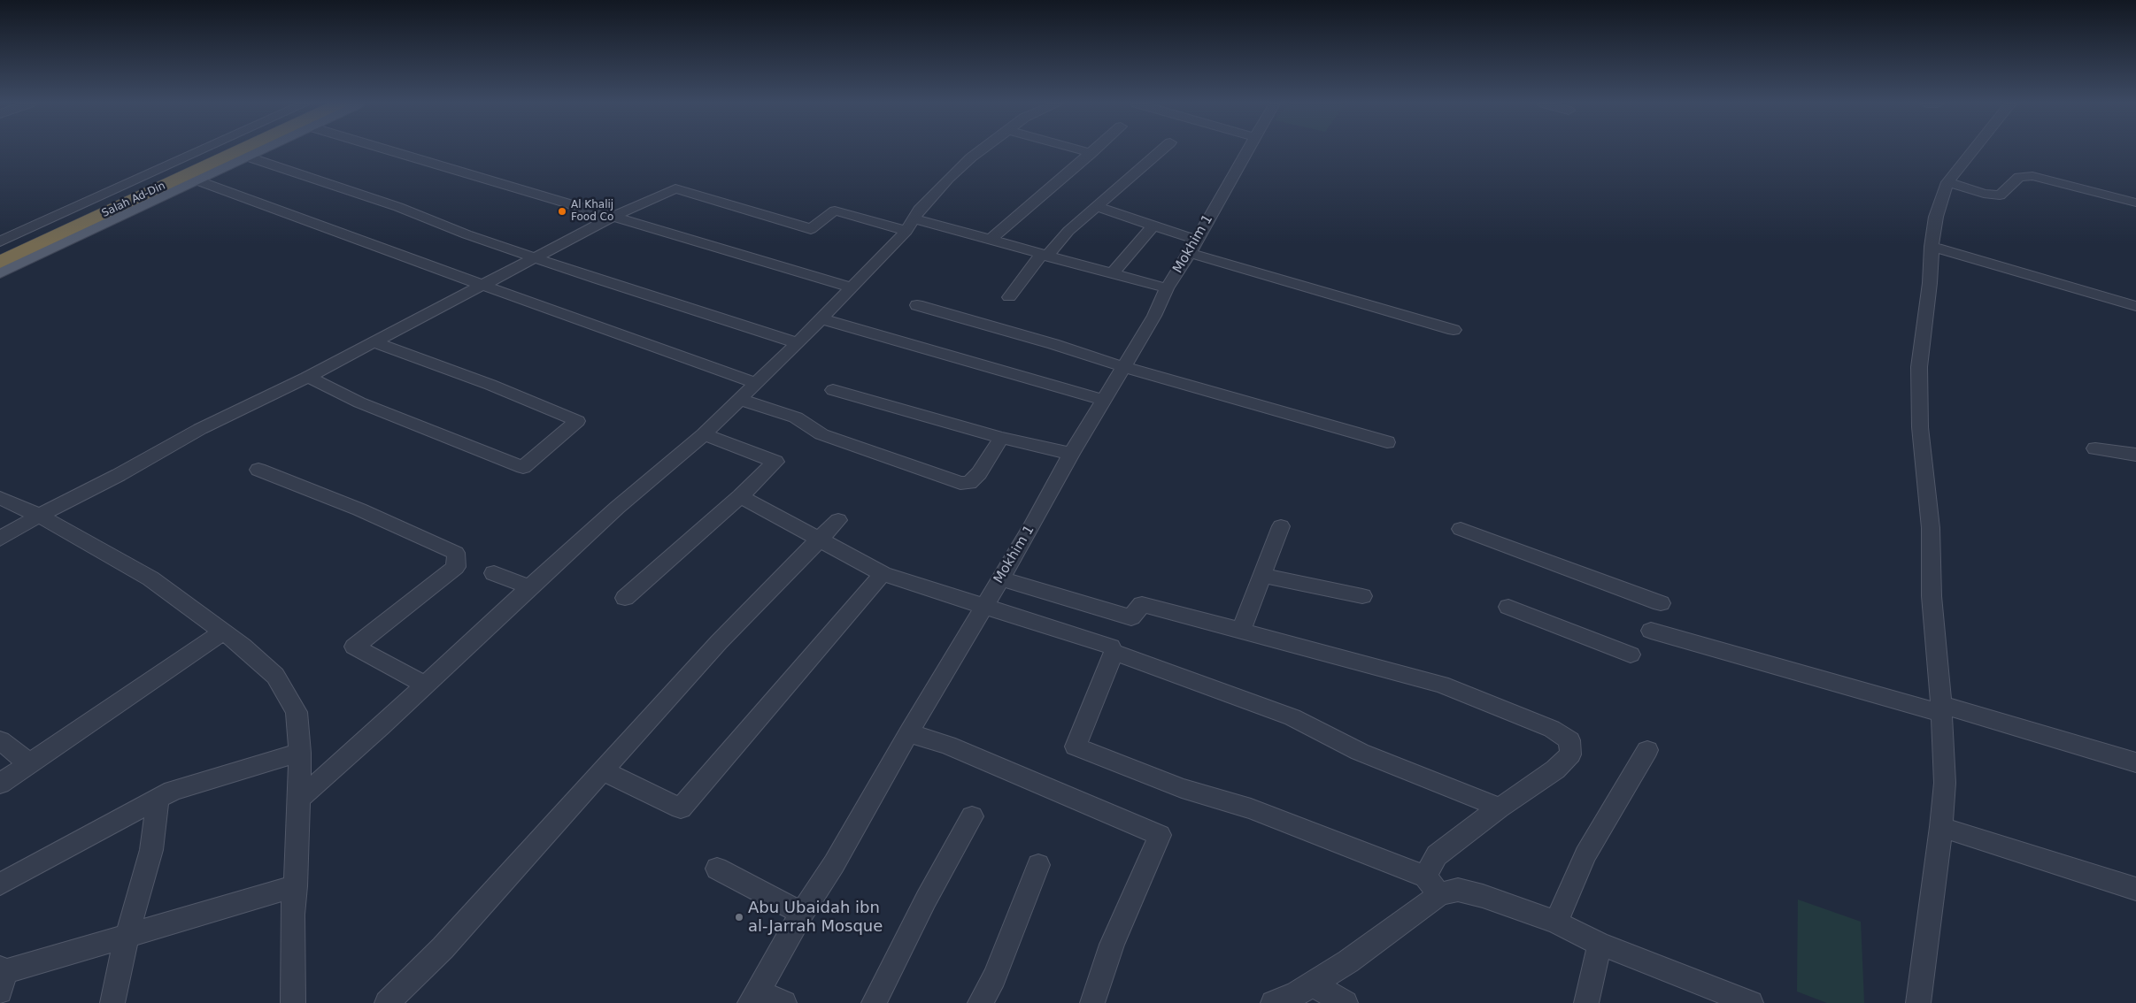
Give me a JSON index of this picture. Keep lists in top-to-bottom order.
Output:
{
  "streets": {
    "highway": ["Salah Ad-Din"],
    "street": ["Mokhim 1"]
  },
  "places": ["Al Khalij Food Co", "Abu Ubaidah ibn al-Jarrah Mosque"]
}
